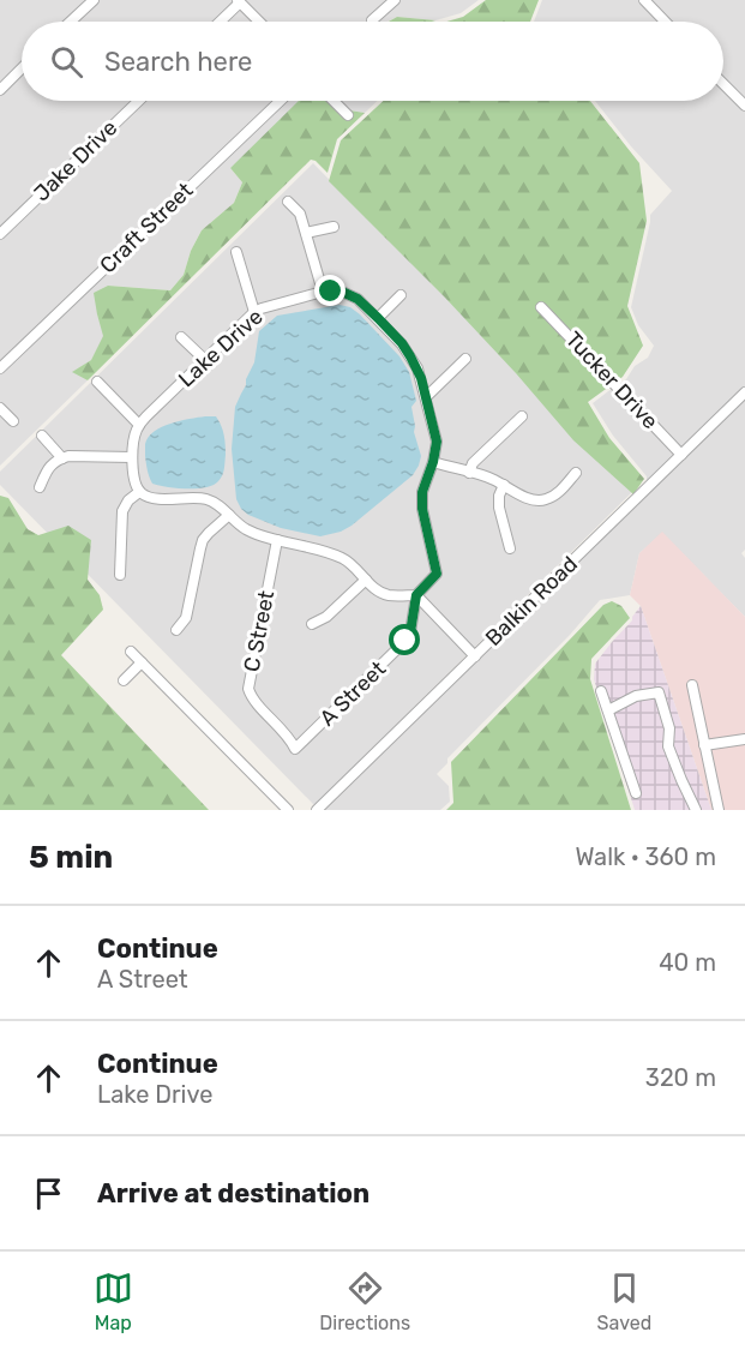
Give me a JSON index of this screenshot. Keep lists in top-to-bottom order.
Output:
{
  "streets": {
    "street": [
      "Jake Drive",
      "Craft Street",
      "Lake Drive",
      "Tucker Drive",
      "Balkin Road",
      "C Street",
      "A Street"
    ]
  },
  "crossings": [
    ["Lake Drive", "A Street"],
    ["Tucker Drive", "Balkin Road"],
    ["C Street", "A Street"]
  ],
  "page": {
    "search": "Search here",
    "heading": ["5 min", "Walk · 360 m"],
    "list": [
      ["Continue", "A Street", "40 m"],
      ["Continue", "Lake Drive", "320 m"],
      "Arrive at destination"
    ],
    "nav": ["Map", "Directions", "Saved"]
  }
}
